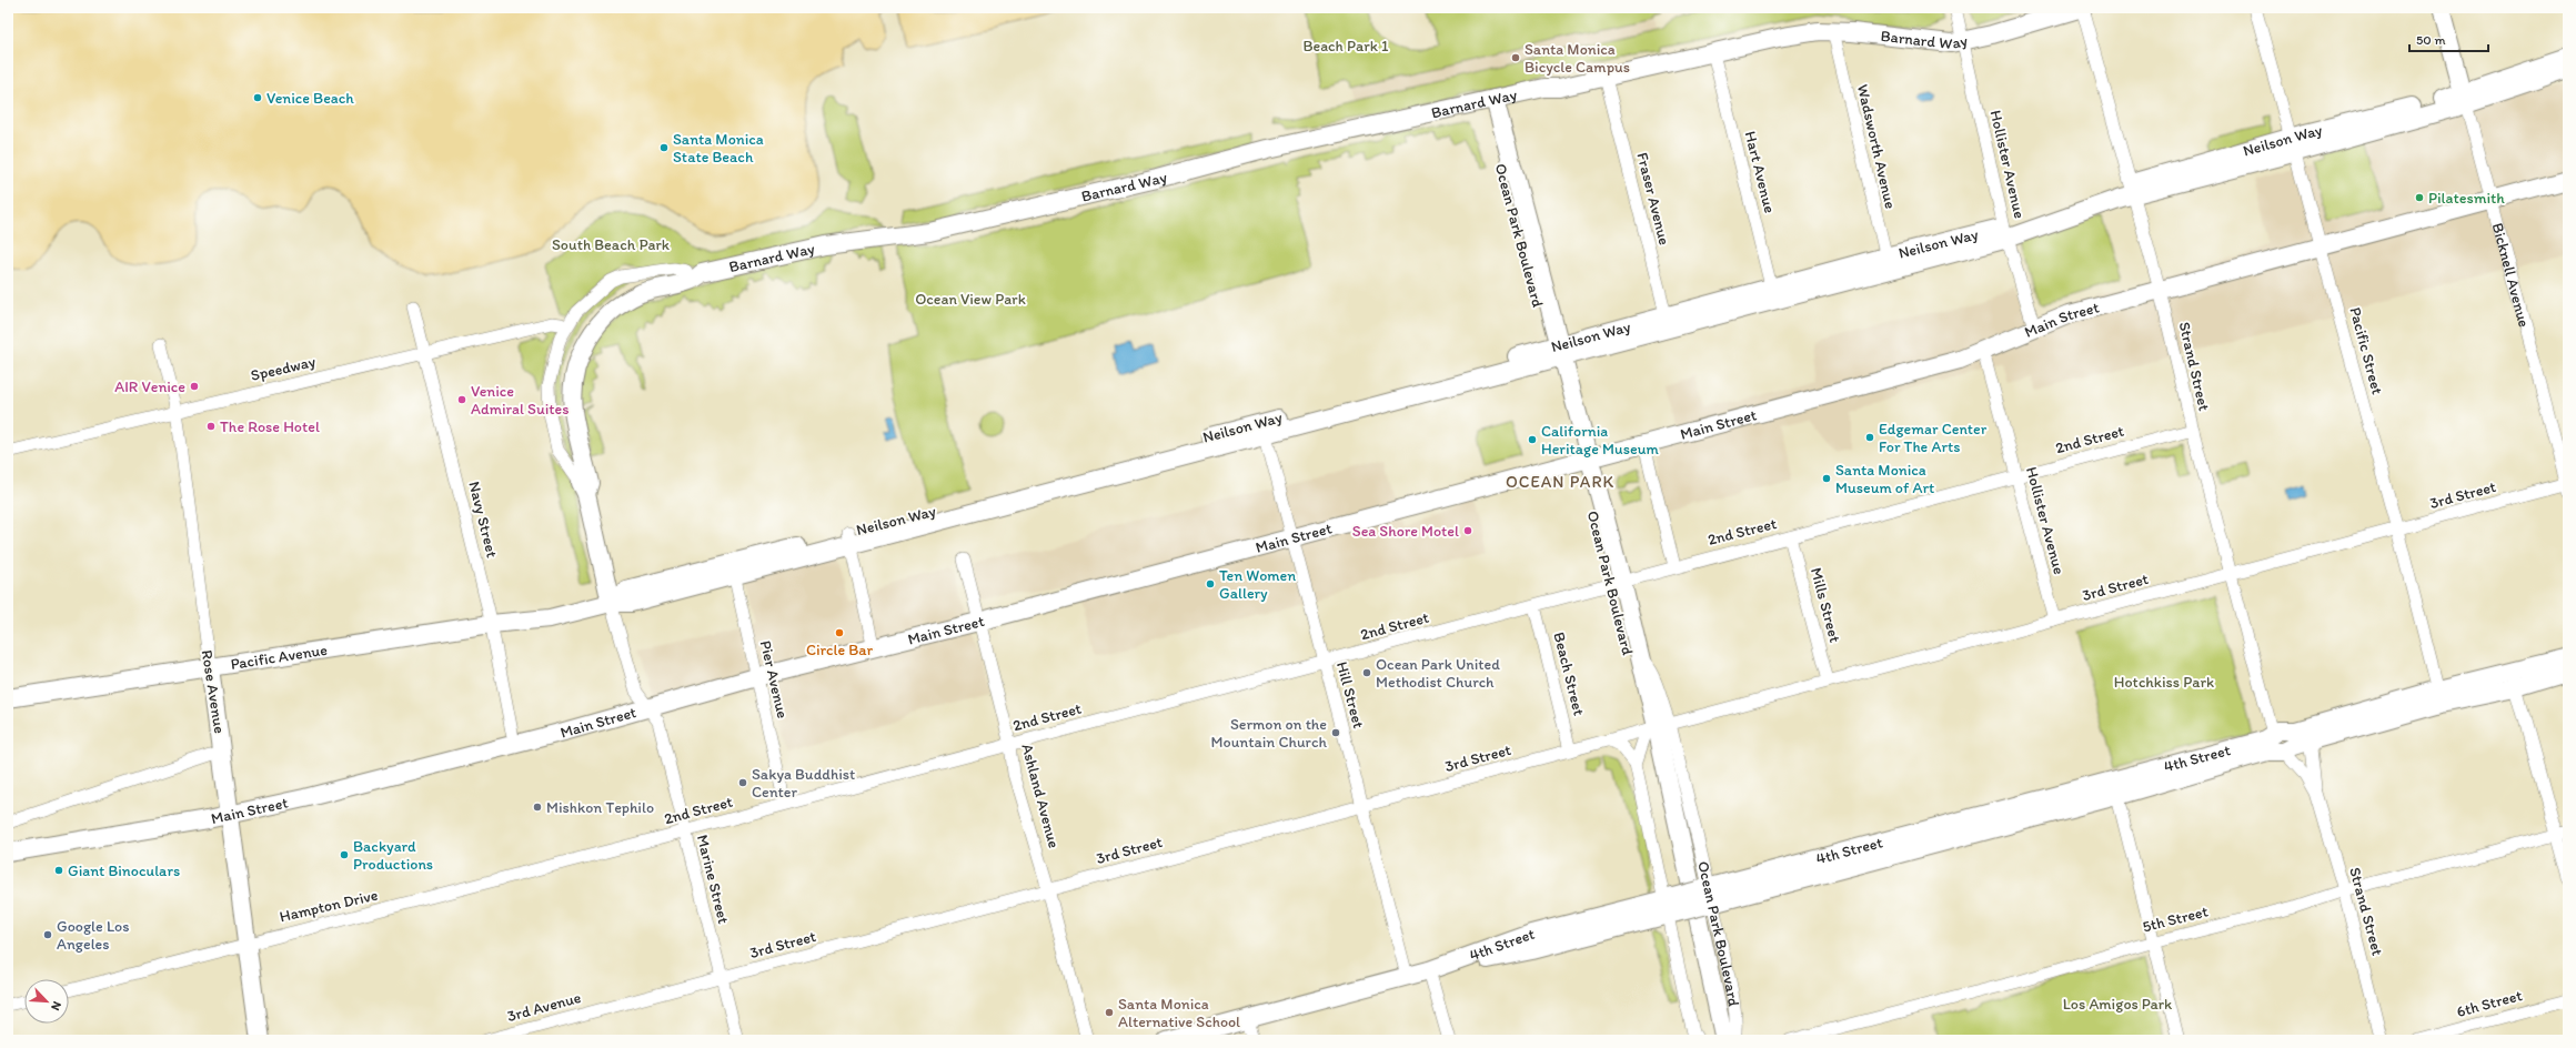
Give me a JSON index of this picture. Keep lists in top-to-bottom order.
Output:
{
  "streets": {
    "street": [
      "Barnard Way",
      "Neilson Way",
      "Wadsworth Avenue",
      "Hollister Avenue",
      "Hart Avenue",
      "Fraser Avenue",
      "Ocean Park Boulevard",
      "Bicknell Avenue",
      "Main Street",
      "Pacific Street",
      "Strand Street",
      "Speedway",
      "2nd Street",
      "3rd Street",
      "Navy Street",
      "Mills Street",
      "Pacific Avenue",
      "Beach Street",
      "Pier Avenue",
      "Rose Avenue",
      "Hill Street",
      "4th Street",
      "Ashland Avenue",
      "Marine Street",
      "Hampton Drive",
      "5th Street",
      "6th Street",
      "3rd Avenue"
    ]
  },
  "crossings": [
    ["Barnard Way", "Neilson Way"],
    ["Barnard Way", "Wadsworth Avenue"],
    ["Barnard Way", "Hollister Avenue"],
    ["Barnard Way", "Hart Avenue"],
    ["Barnard Way", "Fraser Avenue"],
    ["Barnard Way", "Ocean Park Boulevard"],
    ["Barnard Way", "Speedway"],
    ["Barnard Way", "Marine Street"],
    ["Neilson Way", "Wadsworth Avenue"],
    ["Neilson Way", "Hollister Avenue"],
    ["Neilson Way", "Hart Avenue"],
    ["Neilson Way", "Fraser Avenue"],
    ["Neilson Way", "Ocean Park Boulevard"],
    ["Neilson Way", "Bicknell Avenue"],
    ["Neilson Way", "Pacific Street"],
    ["Neilson Way", "Strand Street"],
    ["Neilson Way", "Pacific Avenue"],
    ["Neilson Way", "Pier Avenue"],
    ["Neilson Way", "Hill Street"],
    ["Neilson Way", "Marine Street"],
    ["Hollister Avenue", "Main Street"],
    ["Hollister Avenue", "2nd Street"],
    ["Hollister Avenue", "3rd Street"],
    ["Ocean Park Boulevard", "Main Street"],
    ["Ocean Park Boulevard", "2nd Street"],
    ["Ocean Park Boulevard", "3rd Street"],
    ["Ocean Park Boulevard", "4th Street"],
    ["Bicknell Avenue", "Main Street"],
    ["Bicknell Avenue", "3rd Street"],
    ["Main Street", "Pacific Street"],
    ["Main Street", "Strand Street"],
    ["Main Street", "Navy Street"],
    ["Main Street", "Pier Avenue"],
    ["Main Street", "Rose Avenue"],
    ["Main Street", "Hill Street"],
    ["Main Street", "Ashland Avenue"],
    ["Main Street", "Marine Street"],
    ["Pacific Street", "3rd Street"],
    ["Pacific Street", "4th Street"],
    ["Strand Street", "2nd Street"],
    ["Strand Street", "3rd Street"],
    ["Strand Street", "4th Street"],
    ["Strand Street", "5th Street"],
    ["Speedway", "Navy Street"],
    ["Speedway", "Rose Avenue"],
    ["2nd Street", "Mills Street"],
    ["2nd Street", "Beach Street"],
    ["2nd Street", "Pier Avenue"],
    ["2nd Street", "Hill Street"],
    ["2nd Street", "Ashland Avenue"],
    ["2nd Street", "Marine Street"],
    ["2nd Street", "Hampton Drive"],
    ["3rd Street", "Mills Street"],
    ["3rd Street", "Beach Street"],
    ["3rd Street", "Hill Street"],
    ["3rd Street", "Ashland Avenue"],
    ["3rd Street", "Marine Street"],
    ["3rd Street", "3rd Avenue"],
    ["Navy Street", "Pacific Avenue"],
    ["Pacific Avenue", "Rose Avenue"],
    ["Rose Avenue", "Hampton Drive"],
    ["Hill Street", "4th Street"]
  ],
  "districts": ["OCEAN PARK"],
  "parks": [
    "Beach Park 1",
    "South Beach Park",
    "Ocean View Park",
    "Hotchkiss Park",
    "Los Amigos Park"
  ],
  "places": [
    "Santa Monica Bicycle Campus",
    "Venice Beach",
    "Santa Monica State Beach",
    "Pilatesmith",
    "AIR Venice",
    "Venice Admiral Suites",
    "The Rose Hotel",
    "Edgemar Center For The Arts",
    "California Heritage Museum",
    "Santa Monica Museum of Art",
    "Sea Shore Motel",
    "Ten Women Gallery",
    "Circle Bar",
    "Ocean Park United Methodist Church",
    "Sermon on the Mountain Church",
    "Sakya Buddhist Center",
    "Mishkon Tephilo",
    "Backyard Productions",
    "Giant Binoculars",
    "Google Los Angeles",
    "Santa Monica Alternative School"
  ],
  "scale_bar": "50 m",
  "north": "bottom right"
}
